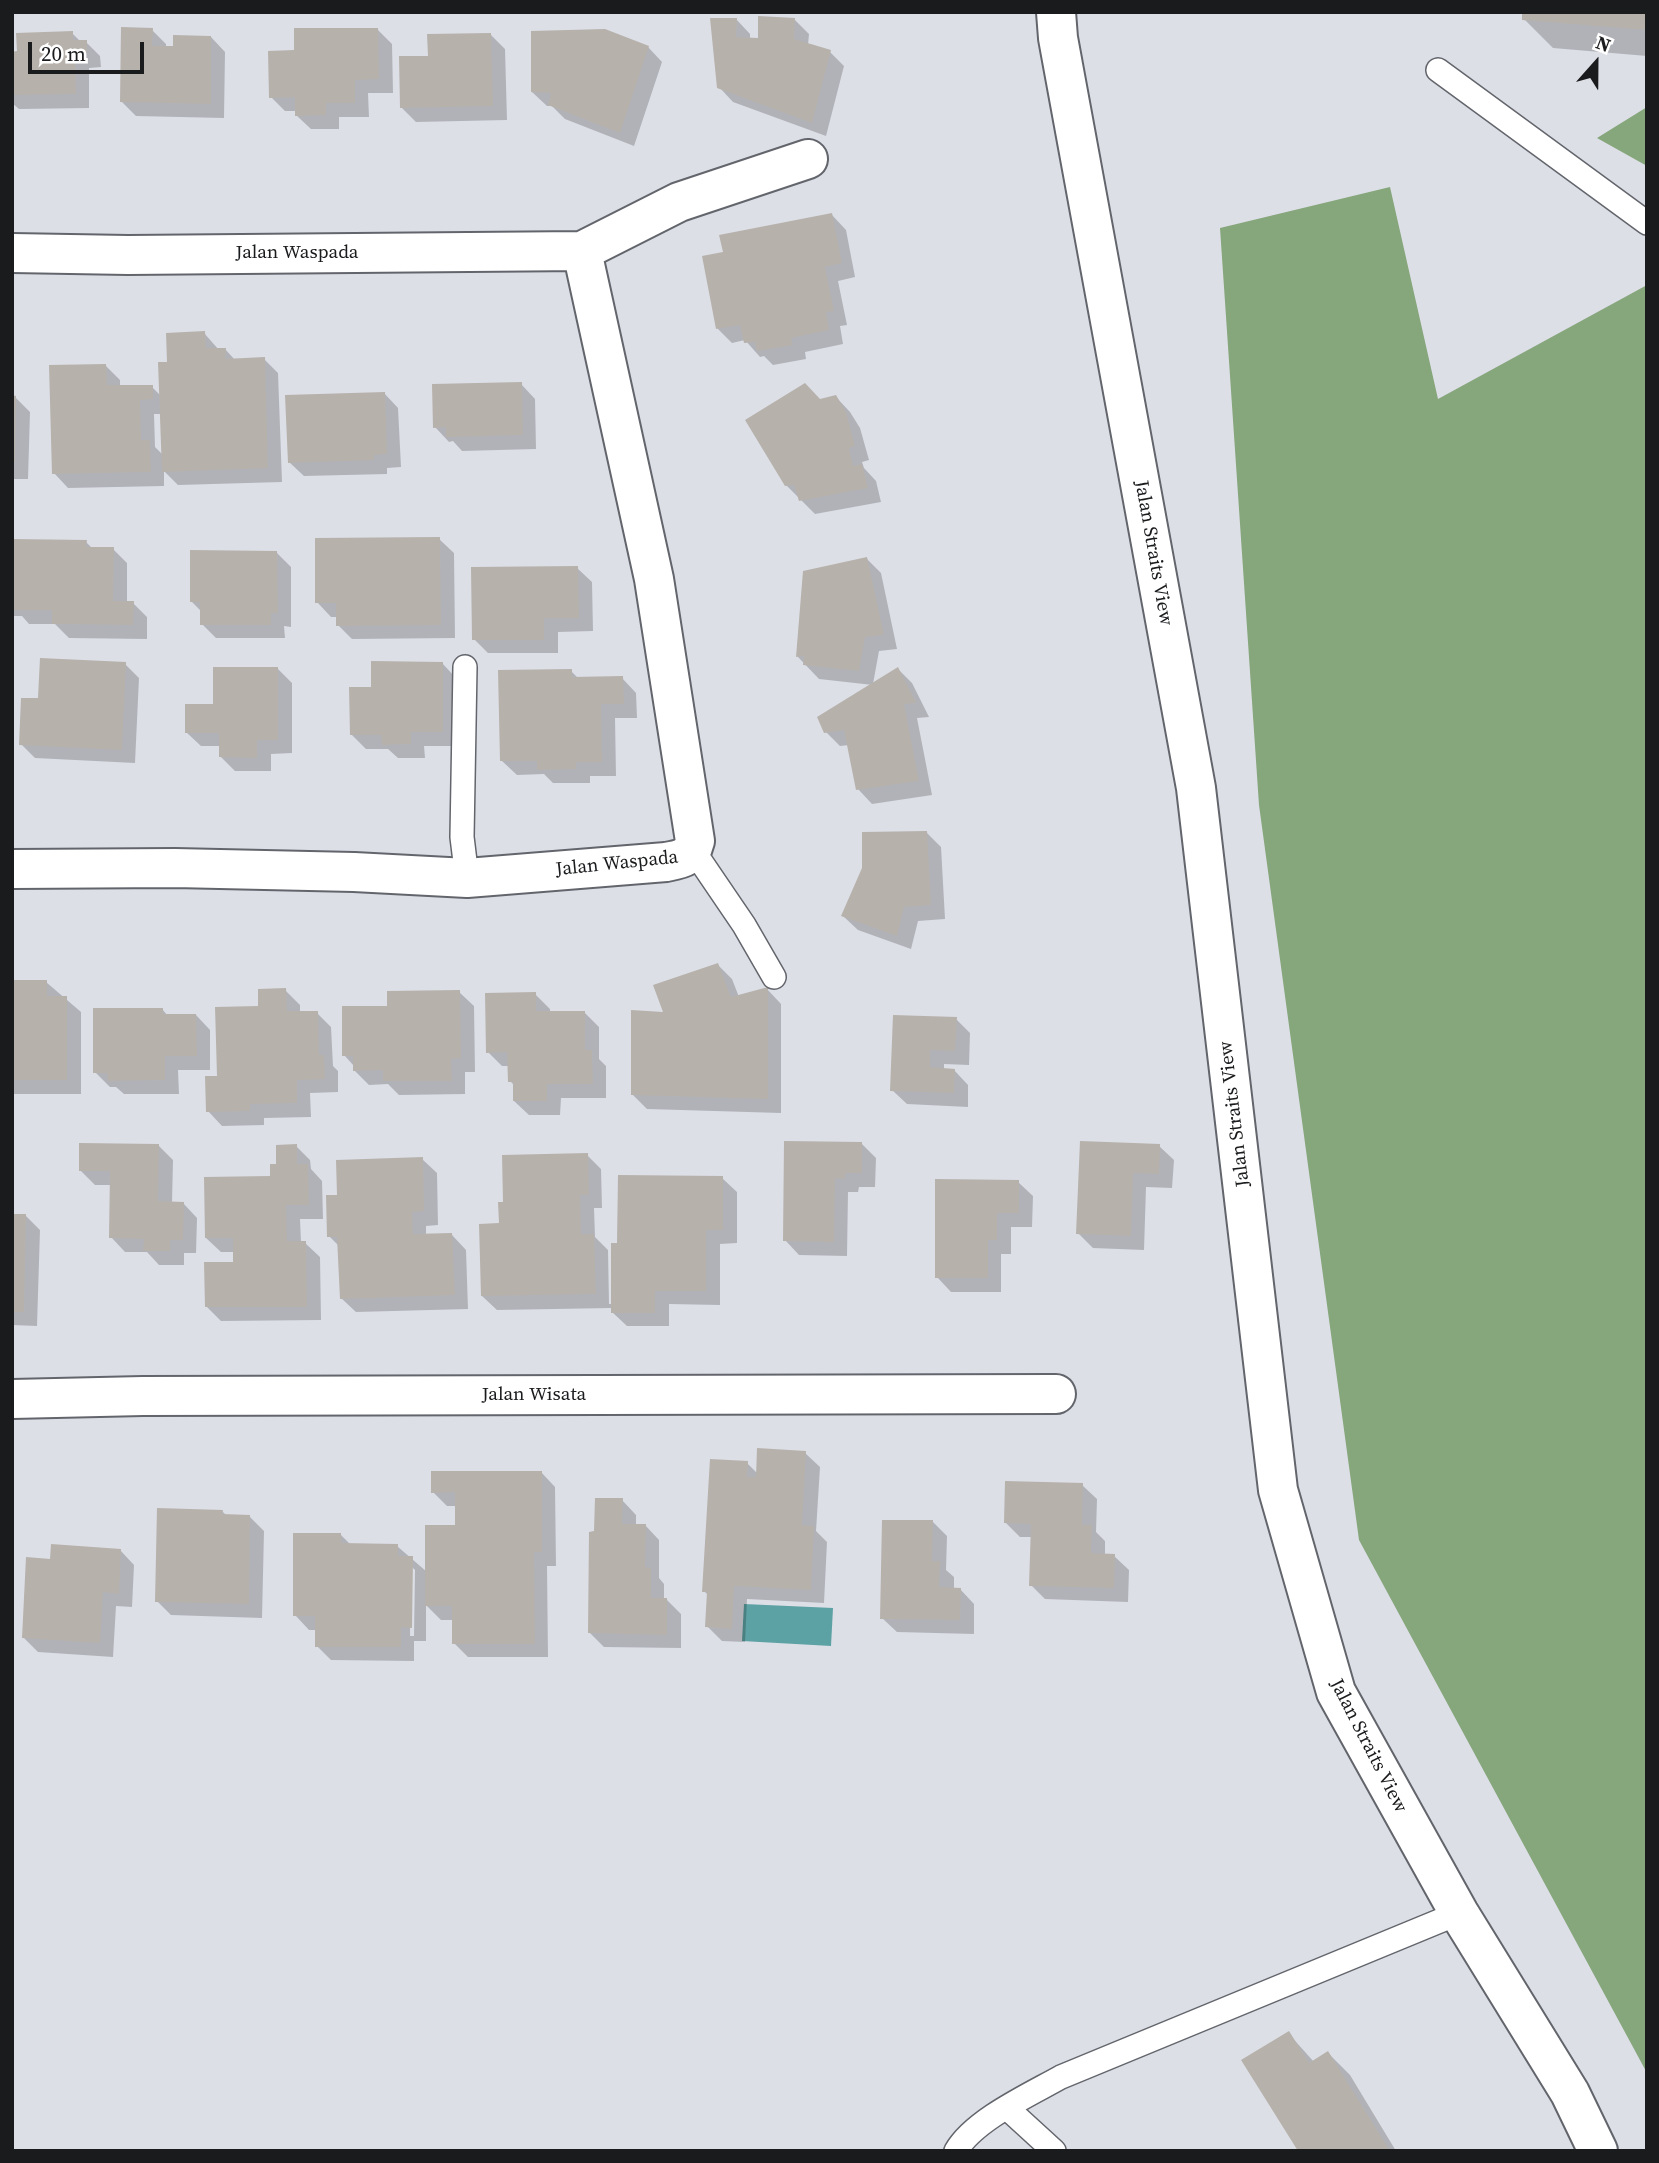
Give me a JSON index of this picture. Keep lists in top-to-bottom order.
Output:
{
  "streets": {
    "street": ["Jalan Waspada", "Jalan Straits View", "Jalan Wisata"]
  },
  "scale_bar": "20 m",
  "north": "top"
}
